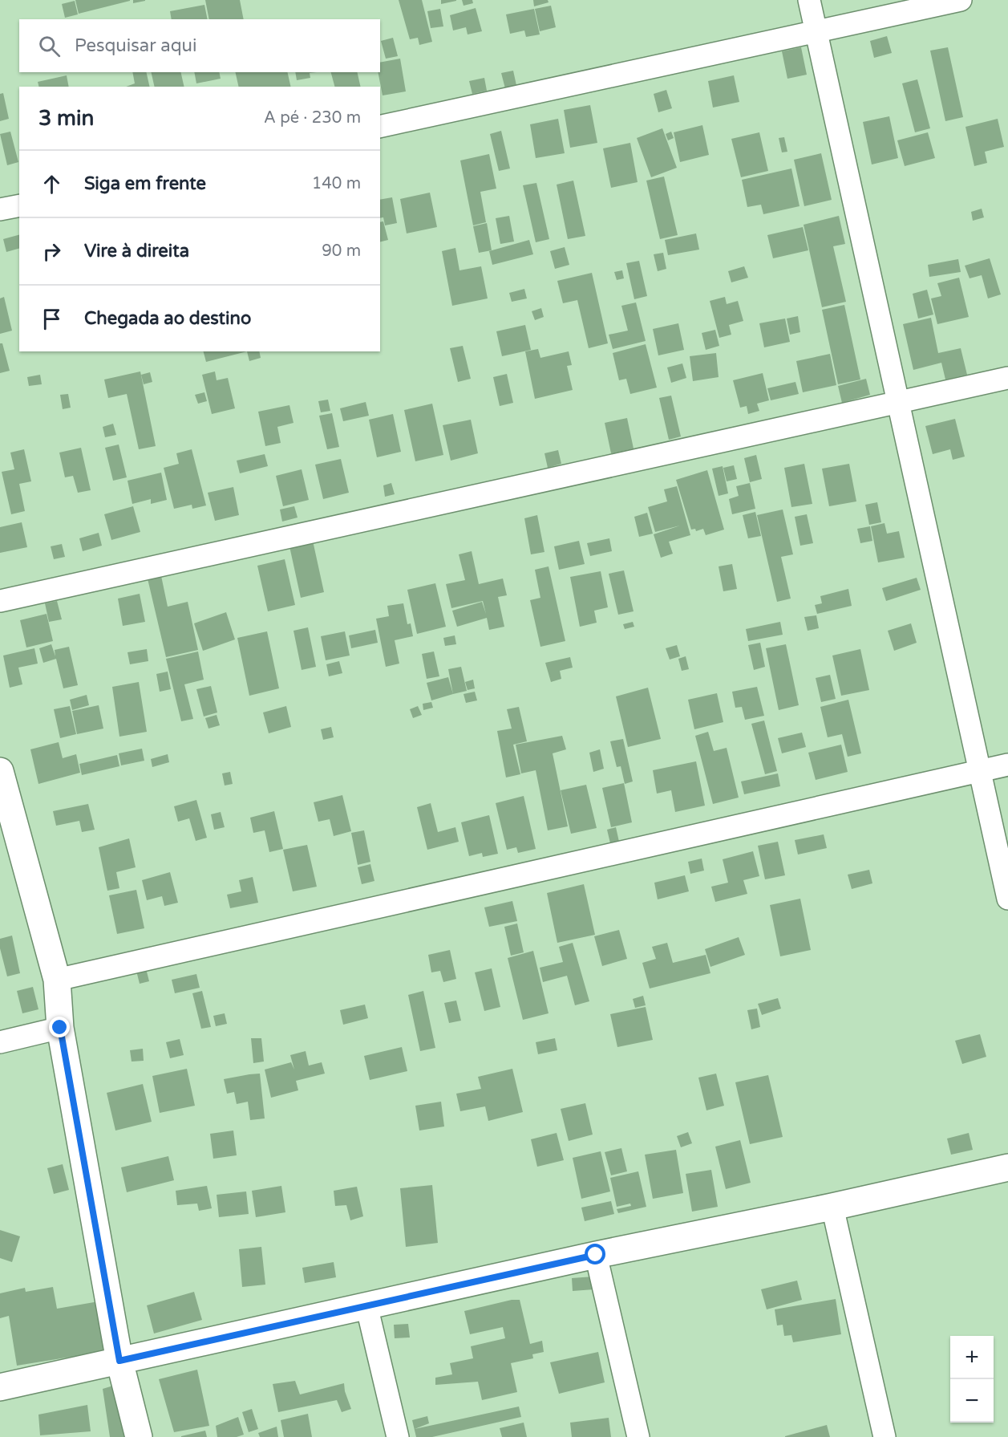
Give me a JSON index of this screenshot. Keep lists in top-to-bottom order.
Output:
{
  "page": {
    "search": "Pesquisar aqui",
    "heading": ["3 min", "A pé · 230 m"],
    "list": [
      ["Siga em frente", "140 m"],
      ["Vire à direita", "90 m"],
      "Chegada ao destino"
    ],
    "map_buttons": ["+", "−"]
  }
}
